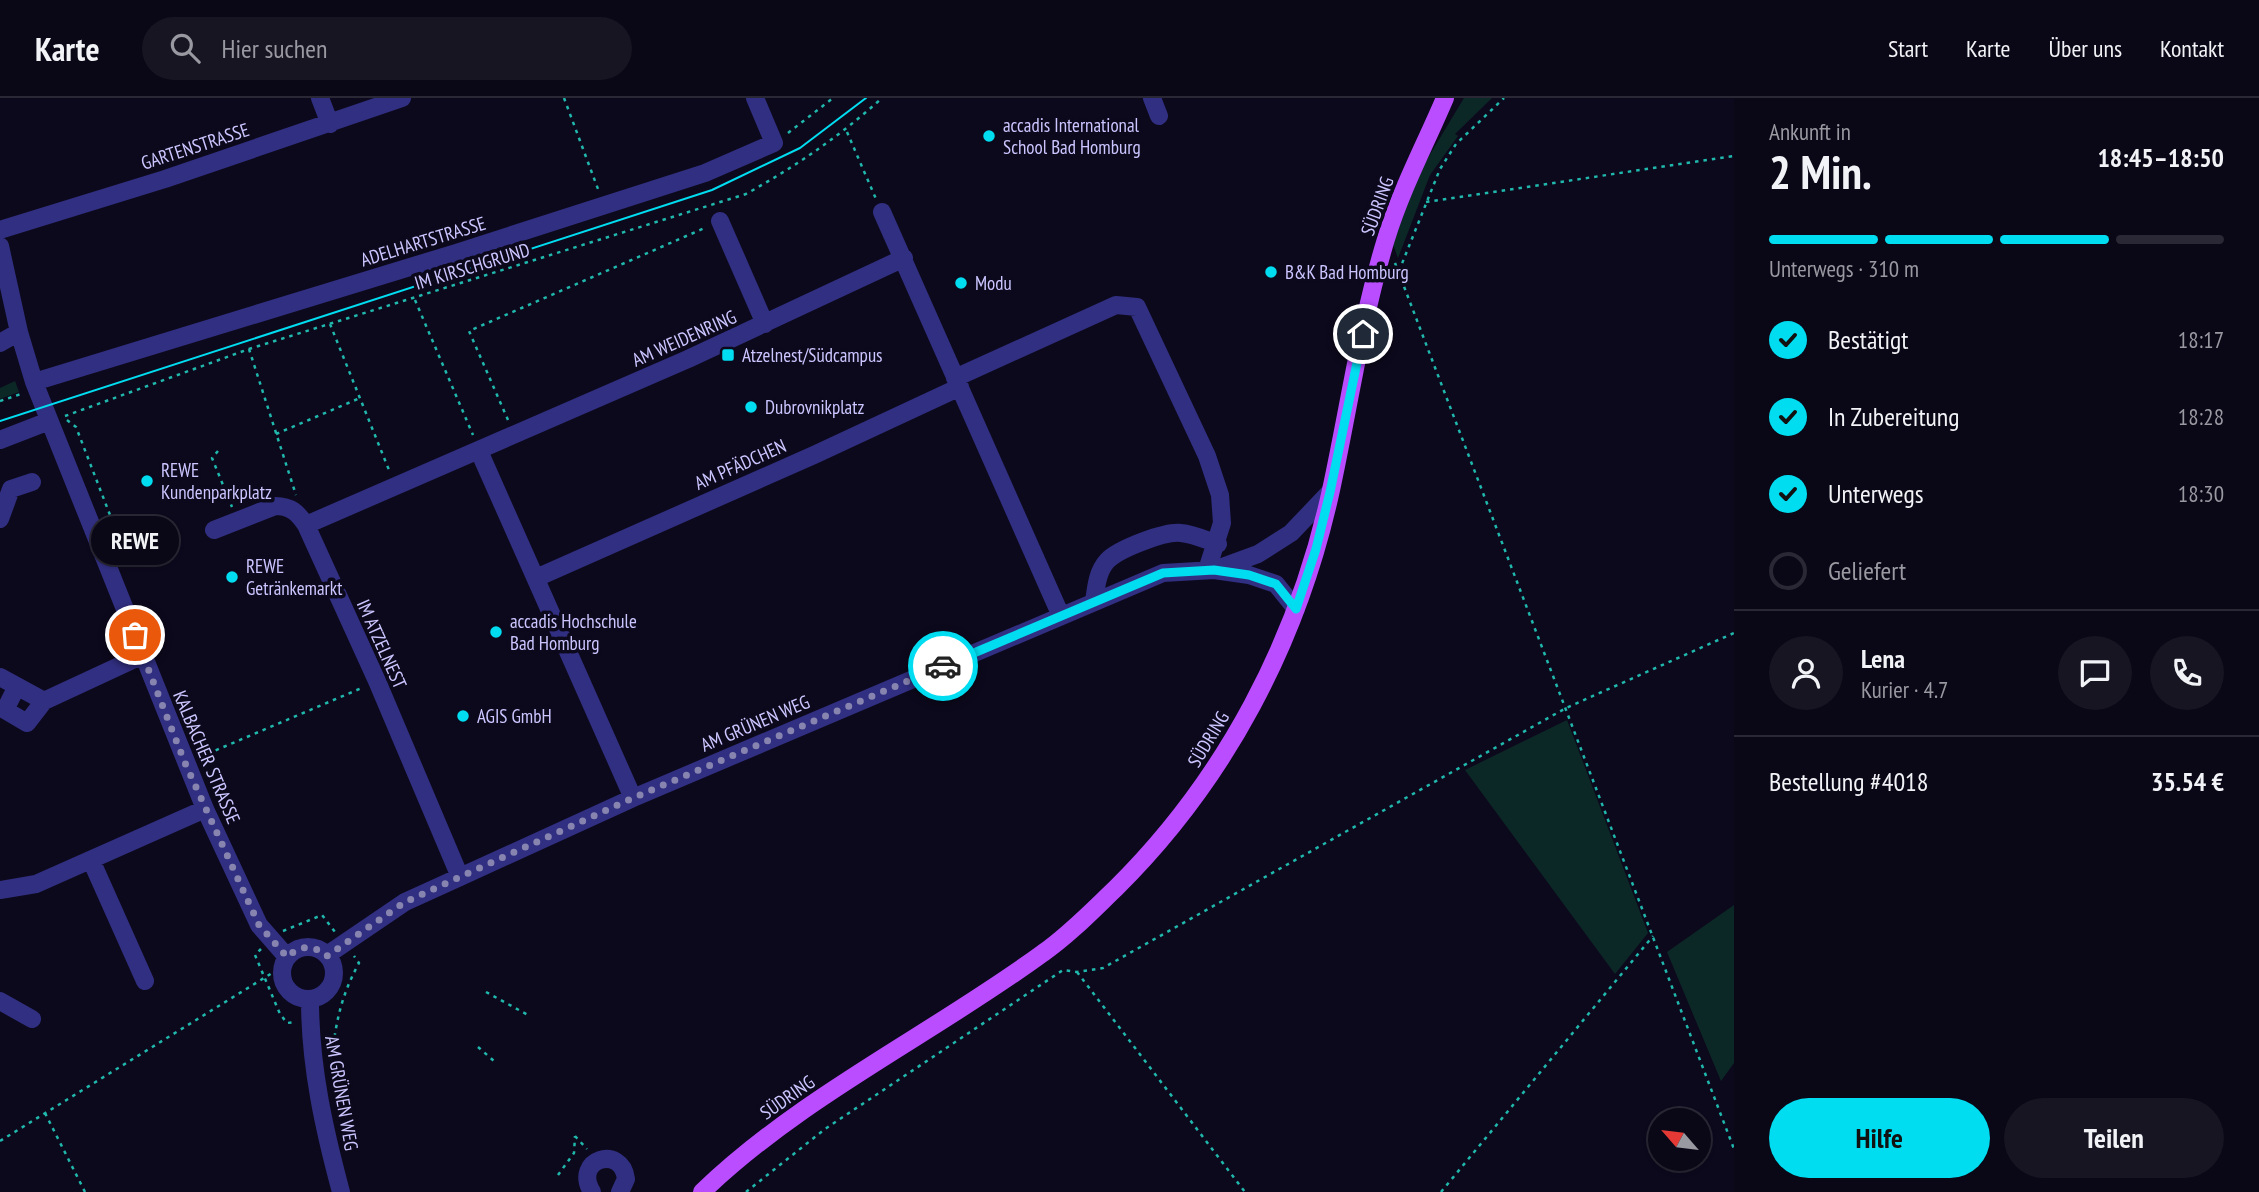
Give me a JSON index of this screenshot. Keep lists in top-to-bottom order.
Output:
{
  "streets": {
    "main road": ["SÜDRING"],
    "street": [
      "GARTENSTRASSE",
      "ADELHARTSTRASSE",
      "AM WEIDENRING",
      "AM PFÄDCHEN",
      "IM ATZELNEST",
      "AM GRÜNEN WEG",
      "KALBACHER STRASSE"
    ],
    "path": ["IM KIRSCHGRUND"]
  },
  "crossings": [
    ["SÜDRING", "AM GRÜNEN WEG"],
    ["ADELHARTSTRASSE", "KALBACHER STRASSE"],
    ["IM KIRSCHGRUND", "KALBACHER STRASSE"],
    ["AM WEIDENRING", "IM ATZELNEST"],
    ["IM ATZELNEST", "AM GRÜNEN WEG"],
    ["AM GRÜNEN WEG", "KALBACHER STRASSE"]
  ],
  "places": {
    "other": [
      "accadis International School Bad Homburg",
      "B&K Bad Homburg",
      "Modu",
      "Dubrovnikplatz",
      "REWE Kundenparkplatz",
      "REWE Getränkemarkt",
      "accadis Hochschule Bad Homburg",
      "REWE",
      "AGIS GmbH"
    ],
    "transit": ["Atzelnest/Südcampus"]
  },
  "north": "top left",
  "page": {
    "header": "Karte",
    "search": "Hier suchen",
    "nav": [
      "Start",
      "Karte",
      "Über uns",
      "Kontakt"
    ],
    "heading": ["2 Min.", "Ankunft in", "18:45–18:50"],
    "panel": [
      "Lena",
      "Kurier · 4.7",
      "Bestellung #4018",
      "35.54 €"
    ],
    "bar": "Unterwegs · 310 m",
    "list": [
      ["Bestätigt", "18:17"],
      ["In Zubereitung", "18:28"],
      ["Unterwegs", "18:30"],
      "Geliefert"
    ],
    "bubble": "REWE",
    "buttons": ["Hilfe", "Teilen"]
  }
}
